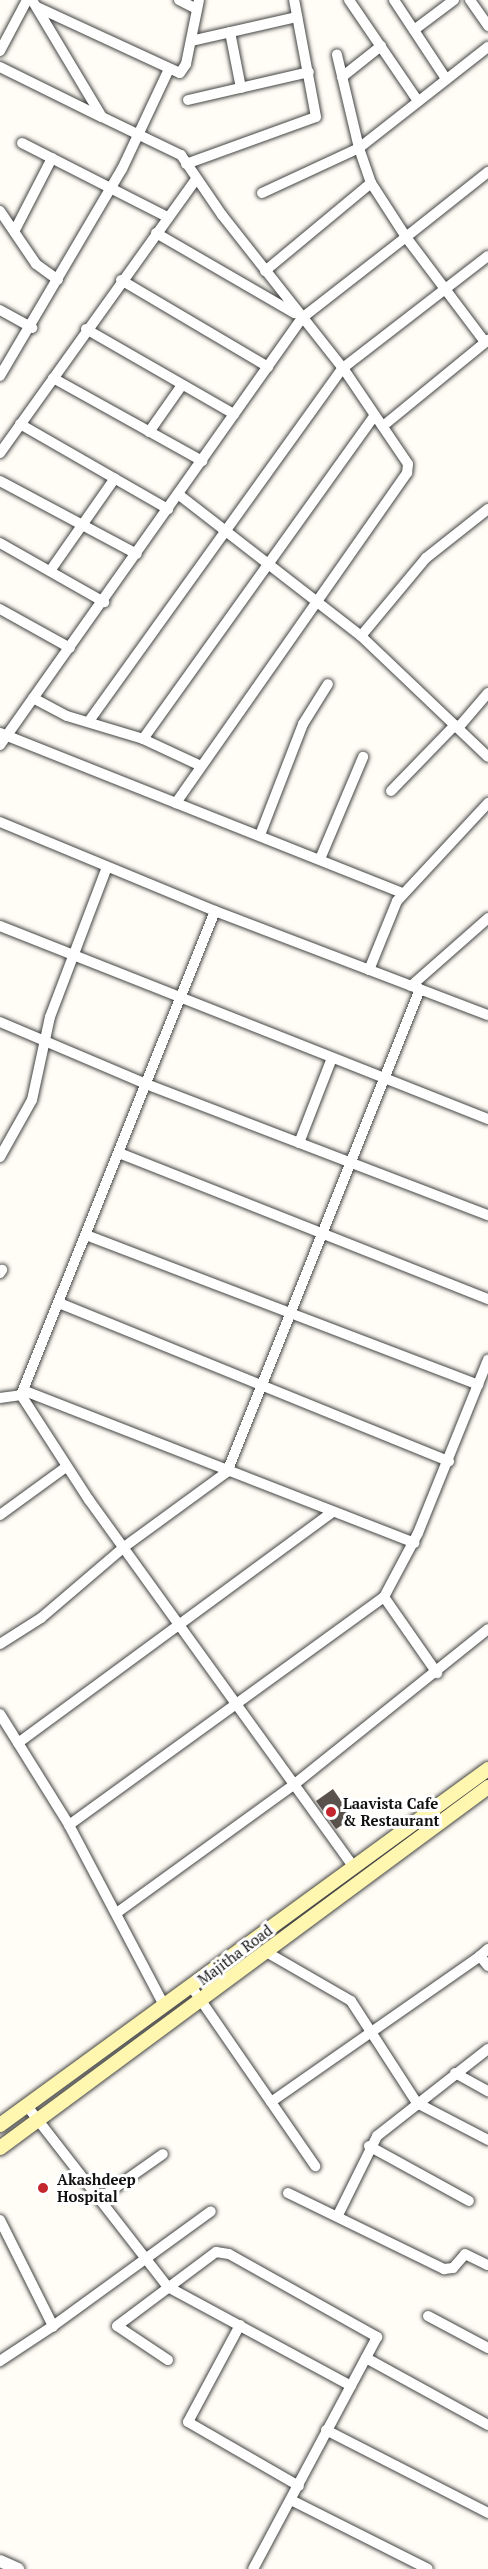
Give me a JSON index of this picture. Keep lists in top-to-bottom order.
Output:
{
  "streets": {
    "main road": ["Majitha Road"]
  },
  "places": ["Laavista Cafe & Restaurant", "Akashdeep Hospital"]
}
